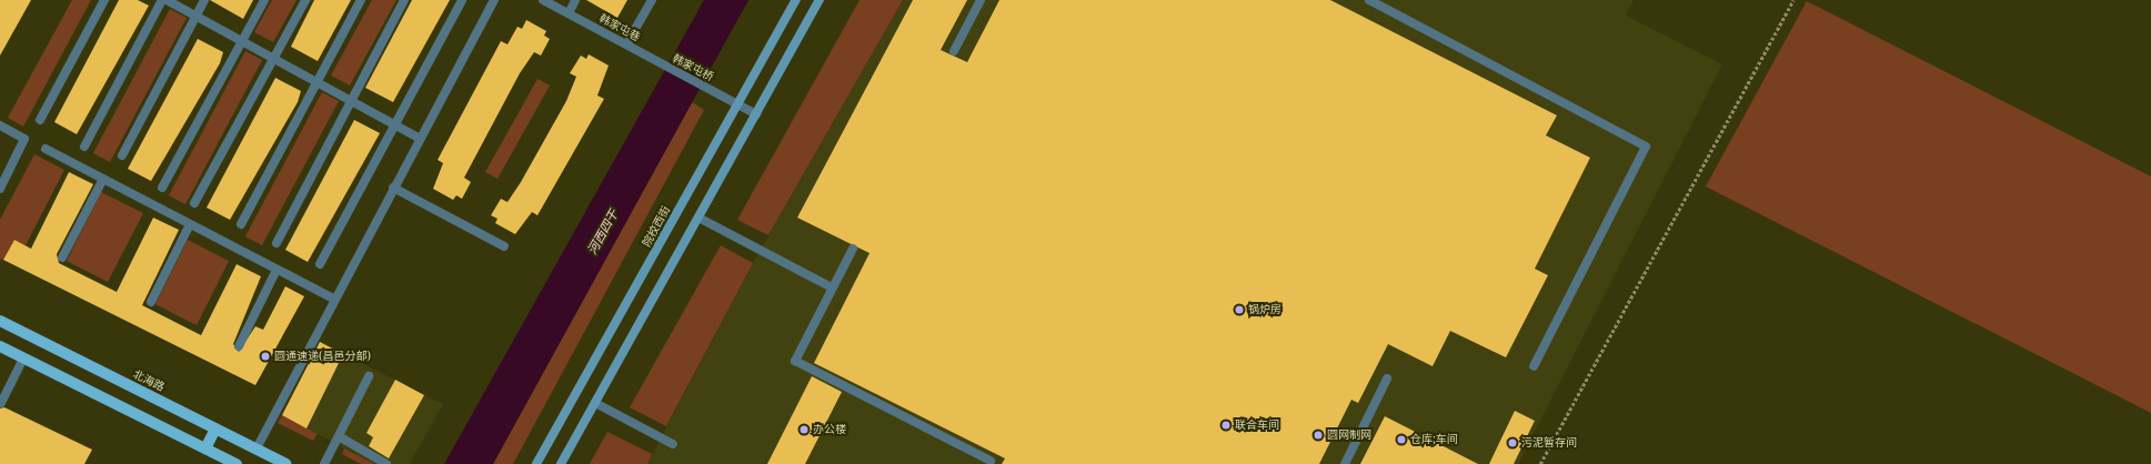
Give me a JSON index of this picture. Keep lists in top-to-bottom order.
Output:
{
  "streets": {
    "main road": ["院校西街", "北海路"],
    "street": ["韩家屯巷", "韩家屯桥"]
  },
  "crossings": [
    ["韩家屯巷", "韩家屯桥"],
    ["韩家屯桥", "院校西街"]
  ],
  "water": ["河西四干"],
  "places": [
    "锅炉房",
    "圆通速递(昌邑分部)",
    "联合车间",
    "办公楼",
    "圆网制网",
    "仓库;车间",
    "污泥暂存间"
  ]
}
